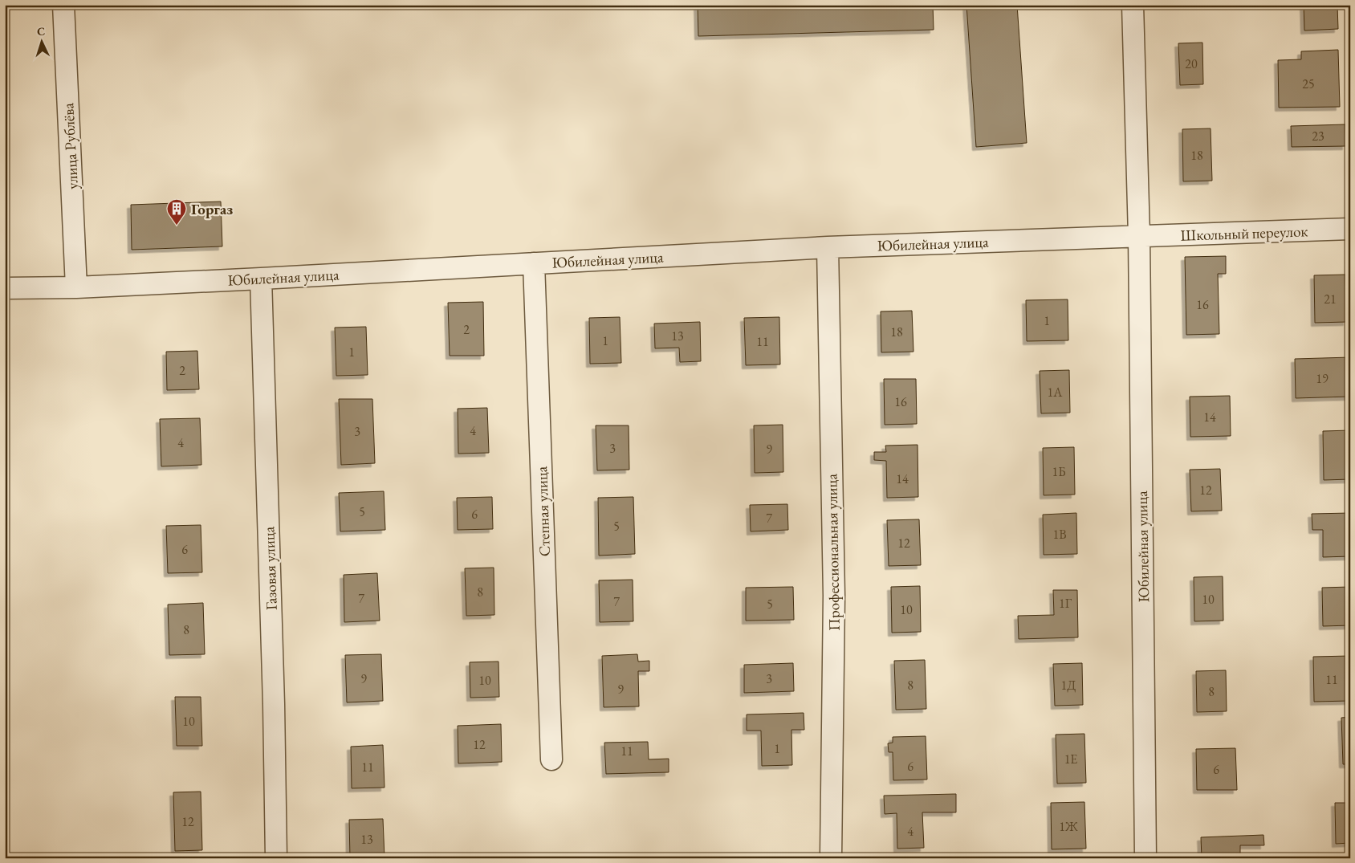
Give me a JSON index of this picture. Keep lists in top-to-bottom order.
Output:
{
  "streets": {
    "street": [
      "улица Рублёва",
      "Школьный переулок",
      "Юбилейная улица",
      "Степная улица",
      "Профессиональная улица",
      "Газовая улица"
    ]
  },
  "crossings": [
    ["улица Рублёва", "Юбилейная улица"],
    ["Школьный переулок", "Юбилейная улица"],
    ["Юбилейная улица", "Степная улица"],
    ["Юбилейная улица", "Профессиональная улица"],
    ["Юбилейная улица", "Газовая улица"]
  ],
  "places": {
    "building": ["Горгаз"]
  },
  "house_numbers": [
    "20",
    "25",
    "23",
    "18",
    "21",
    "16",
    "1",
    "2",
    "18",
    "13",
    "1",
    "11",
    "1",
    "2",
    "19",
    "1А",
    "16",
    "14",
    "4",
    "3",
    "4",
    "3",
    "9",
    "1Б",
    "14",
    "12",
    "5",
    "6",
    "7",
    "5",
    "1В",
    "12",
    "6",
    "8",
    "7",
    "10",
    "7",
    "1Г",
    "5",
    "10",
    "8",
    "9",
    "3",
    "11",
    "10",
    "8",
    "1Д",
    "9",
    "8",
    "10",
    "12",
    "1",
    "11",
    "1Е",
    "6",
    "11",
    "6",
    "12",
    "1Ж",
    "4",
    "13"
  ],
  "north": "top"
}
